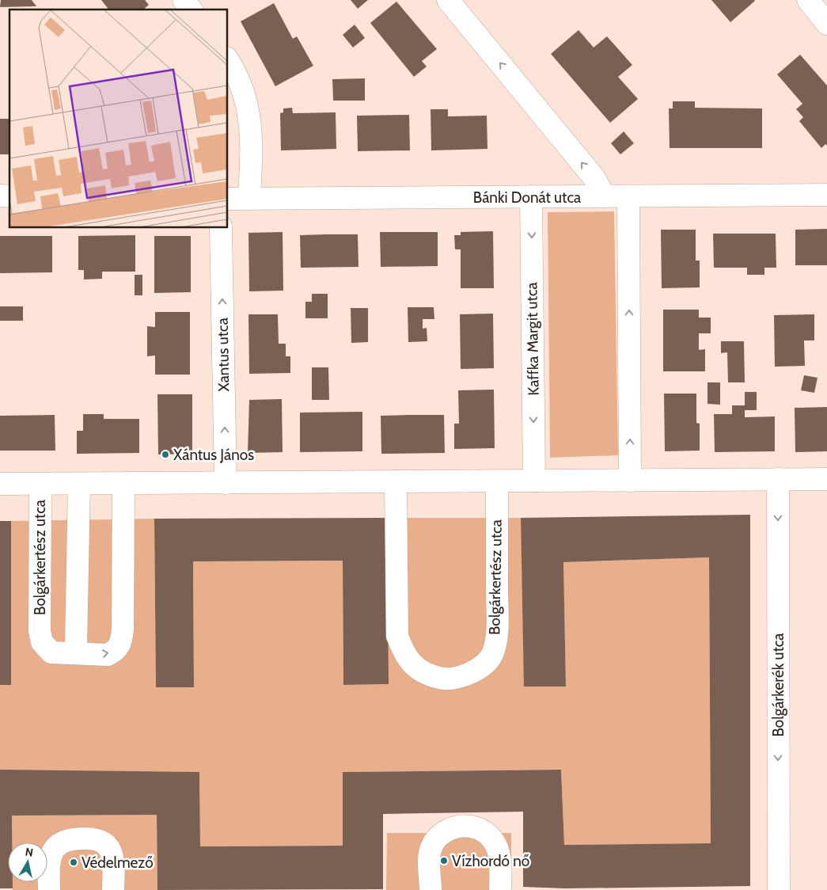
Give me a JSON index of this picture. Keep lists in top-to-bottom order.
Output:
{
  "streets": {
    "street": [
      "Bánki Donát utca",
      "Kaffka Margit utca",
      "Xantus utca",
      "Bolgárkertész utca",
      "Bolgárkerék utca"
    ]
  },
  "crossings": [
    ["Bánki Donát utca", "Kaffka Margit utca"],
    ["Kaffka Margit utca", "Bolgárkertész utca"],
    ["Xantus utca", "Bolgárkertész utca"],
    ["Bolgárkertész utca", "Bolgárkerék utca"]
  ],
  "one_way": ["Xantus utca", "Bolgárkerék utca"],
  "places": ["Xántus János", "Vízhordó nő", "Védelmező"],
  "north": "top"
}
